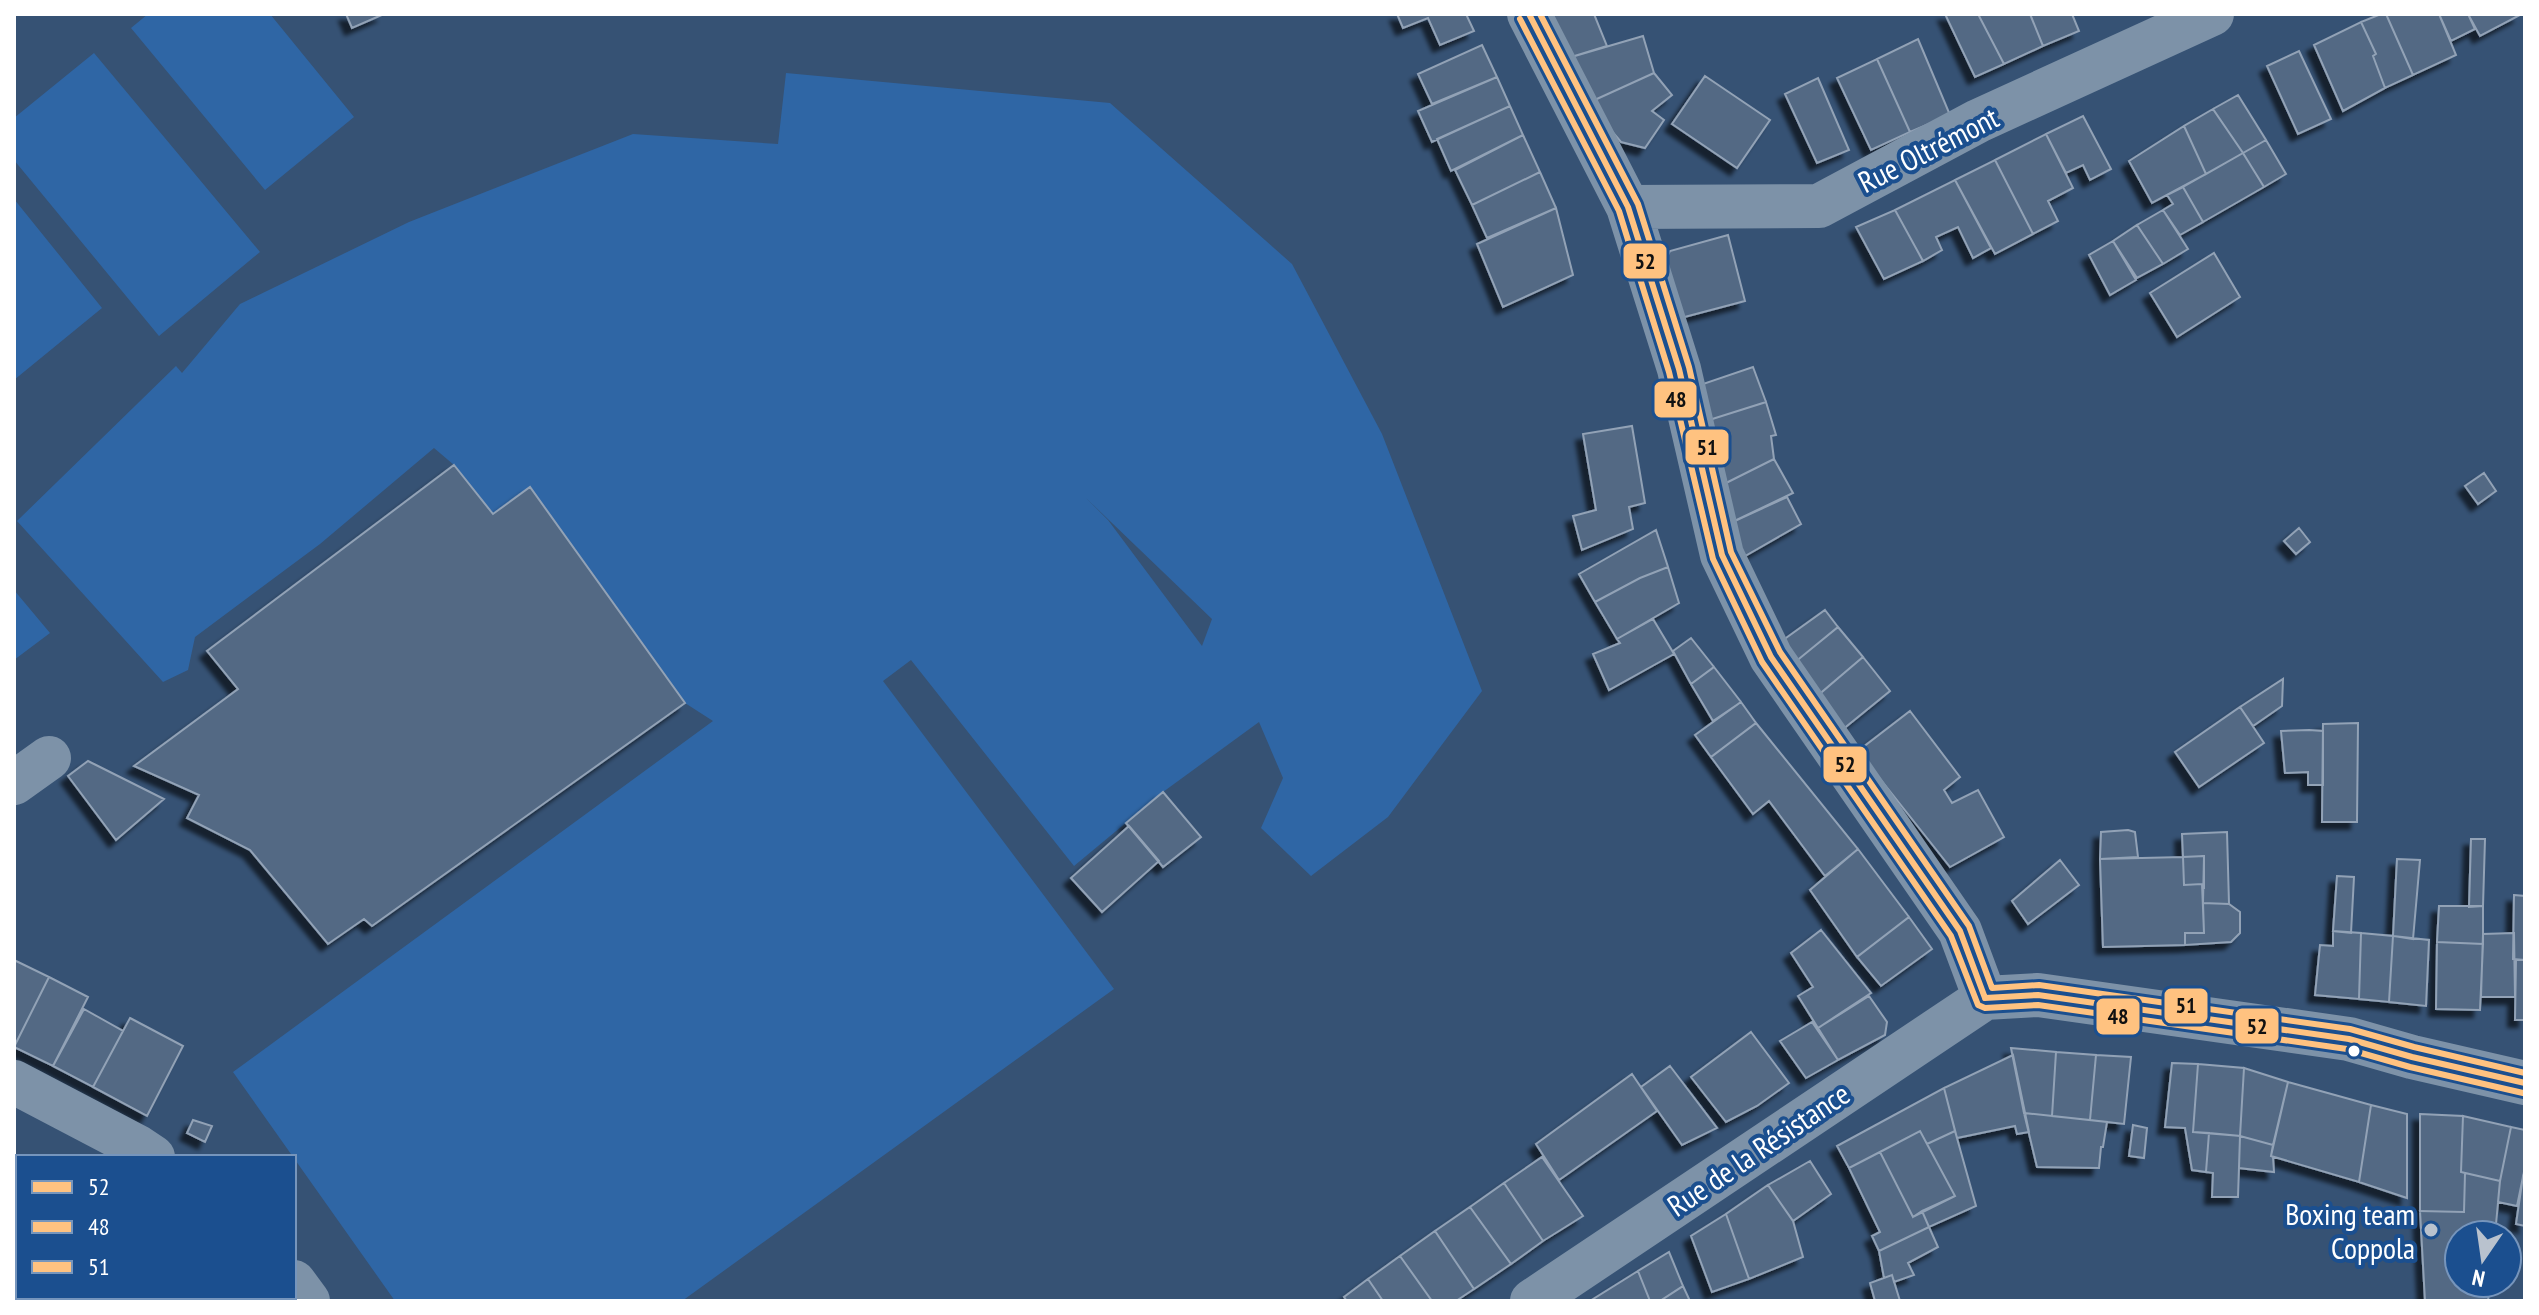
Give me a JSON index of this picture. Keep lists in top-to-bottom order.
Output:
{
  "streets": {
    "street": ["Rue Oltrémont", "Rue de la Résistance"]
  },
  "places": ["Boxing team Coppola"],
  "lines": ["transit line 52", "transit line 51", "transit line 48"],
  "legend": ["52", "48", "51"],
  "north": "bottom"
}
